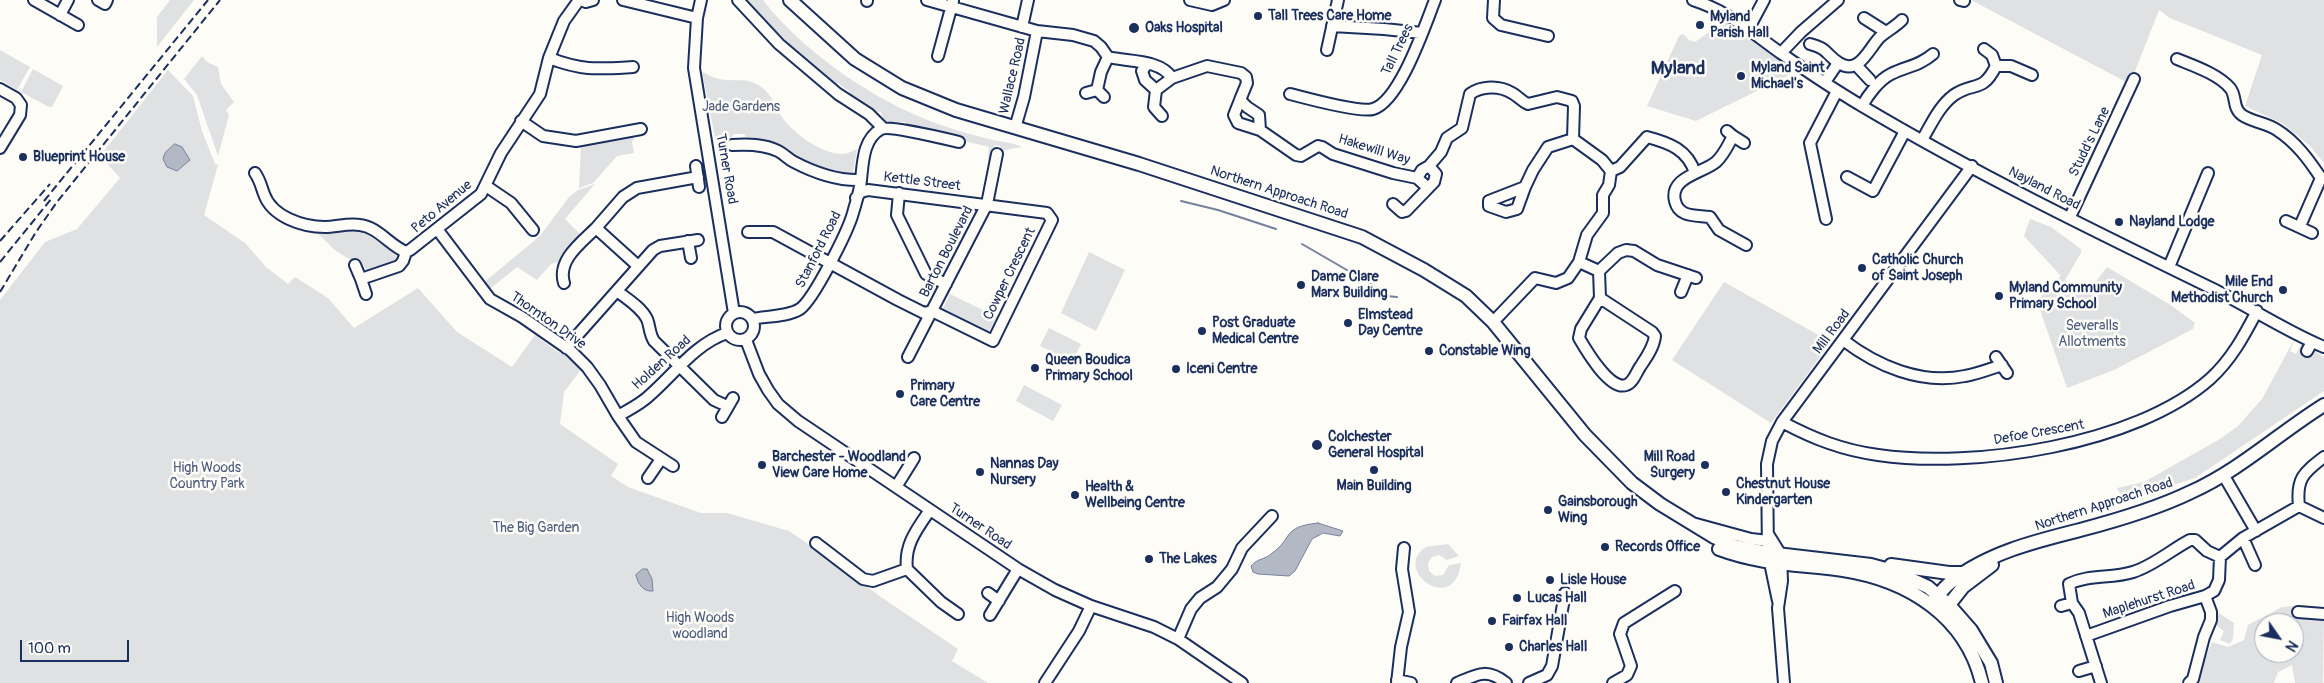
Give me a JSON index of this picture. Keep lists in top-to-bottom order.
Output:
{
  "streets": {
    "main road": ["Northern Approach Road"],
    "street": [
      "Tall Trees",
      "Wallace Road",
      "Studd's Lane",
      "Hakewill Way",
      "Turner Road",
      "Kettle Street",
      "Nayland Road",
      "Peto Avenue",
      "Stanford Road",
      "Barton Boulevard",
      "Cowper Crescent",
      "Thornton Drive",
      "Mill Road",
      "Holden Road",
      "Defoe Crescent",
      "Maplehurst Road"
    ]
  },
  "crossings": [
    ["Wallace Road", "Northern Approach Road"],
    ["Studd's Lane", "Nayland Road"],
    ["Turner Road", "Stanford Road"],
    ["Turner Road", "Holden Road"],
    ["Kettle Street", "Stanford Road"],
    ["Kettle Street", "Barton Boulevard"],
    ["Kettle Street", "Cowper Crescent"],
    ["Nayland Road", "Mill Road"],
    ["Nayland Road", "Defoe Crescent"],
    ["Northern Approach Road", "Mill Road"],
    ["Peto Avenue", "Thornton Drive"],
    ["Stanford Road", "Holden Road"],
    ["Barton Boulevard", "Cowper Crescent"],
    ["Thornton Drive", "Holden Road"],
    ["Mill Road", "Defoe Crescent"]
  ],
  "districts": ["Myland"],
  "parks": [
    "Jade Gardens",
    "Severalls Allotments",
    "High Woods Country Park",
    "The Big Garden",
    "High Woods woodland"
  ],
  "places": [
    "Tall Trees Care Home",
    "Myland Parish Hall",
    "Oaks Hospital",
    "Myland Saint Michael's",
    "Blueprint House",
    "Nayland Lodge",
    "Catholic Church of Saint Joseph",
    "Dame Clare Marx Building",
    "Mile End Methodist Church",
    "Myland Community Primary School",
    "Elmstead Day Centre",
    "Post Graduate Medical Centre",
    "Constable Wing",
    "Queen Boudica Primary School",
    "Iceni Centre",
    "Primary Care Centre",
    "Colchester General Hospital",
    "Barchester - Woodland View Care Home",
    "Mill Road Surgery",
    "Main Building",
    "Nannas Day Nursery",
    "Chestnut House Kindergarten",
    "Health & Wellbeing Centre",
    "Gainsborough Wing",
    "Records Office",
    "The Lakes",
    "Lisle House",
    "Lucas Hall",
    "Fairfax Hall",
    "Charles Hall"
  ],
  "scale_bar": "100 m",
  "north": "bottom right"
}
